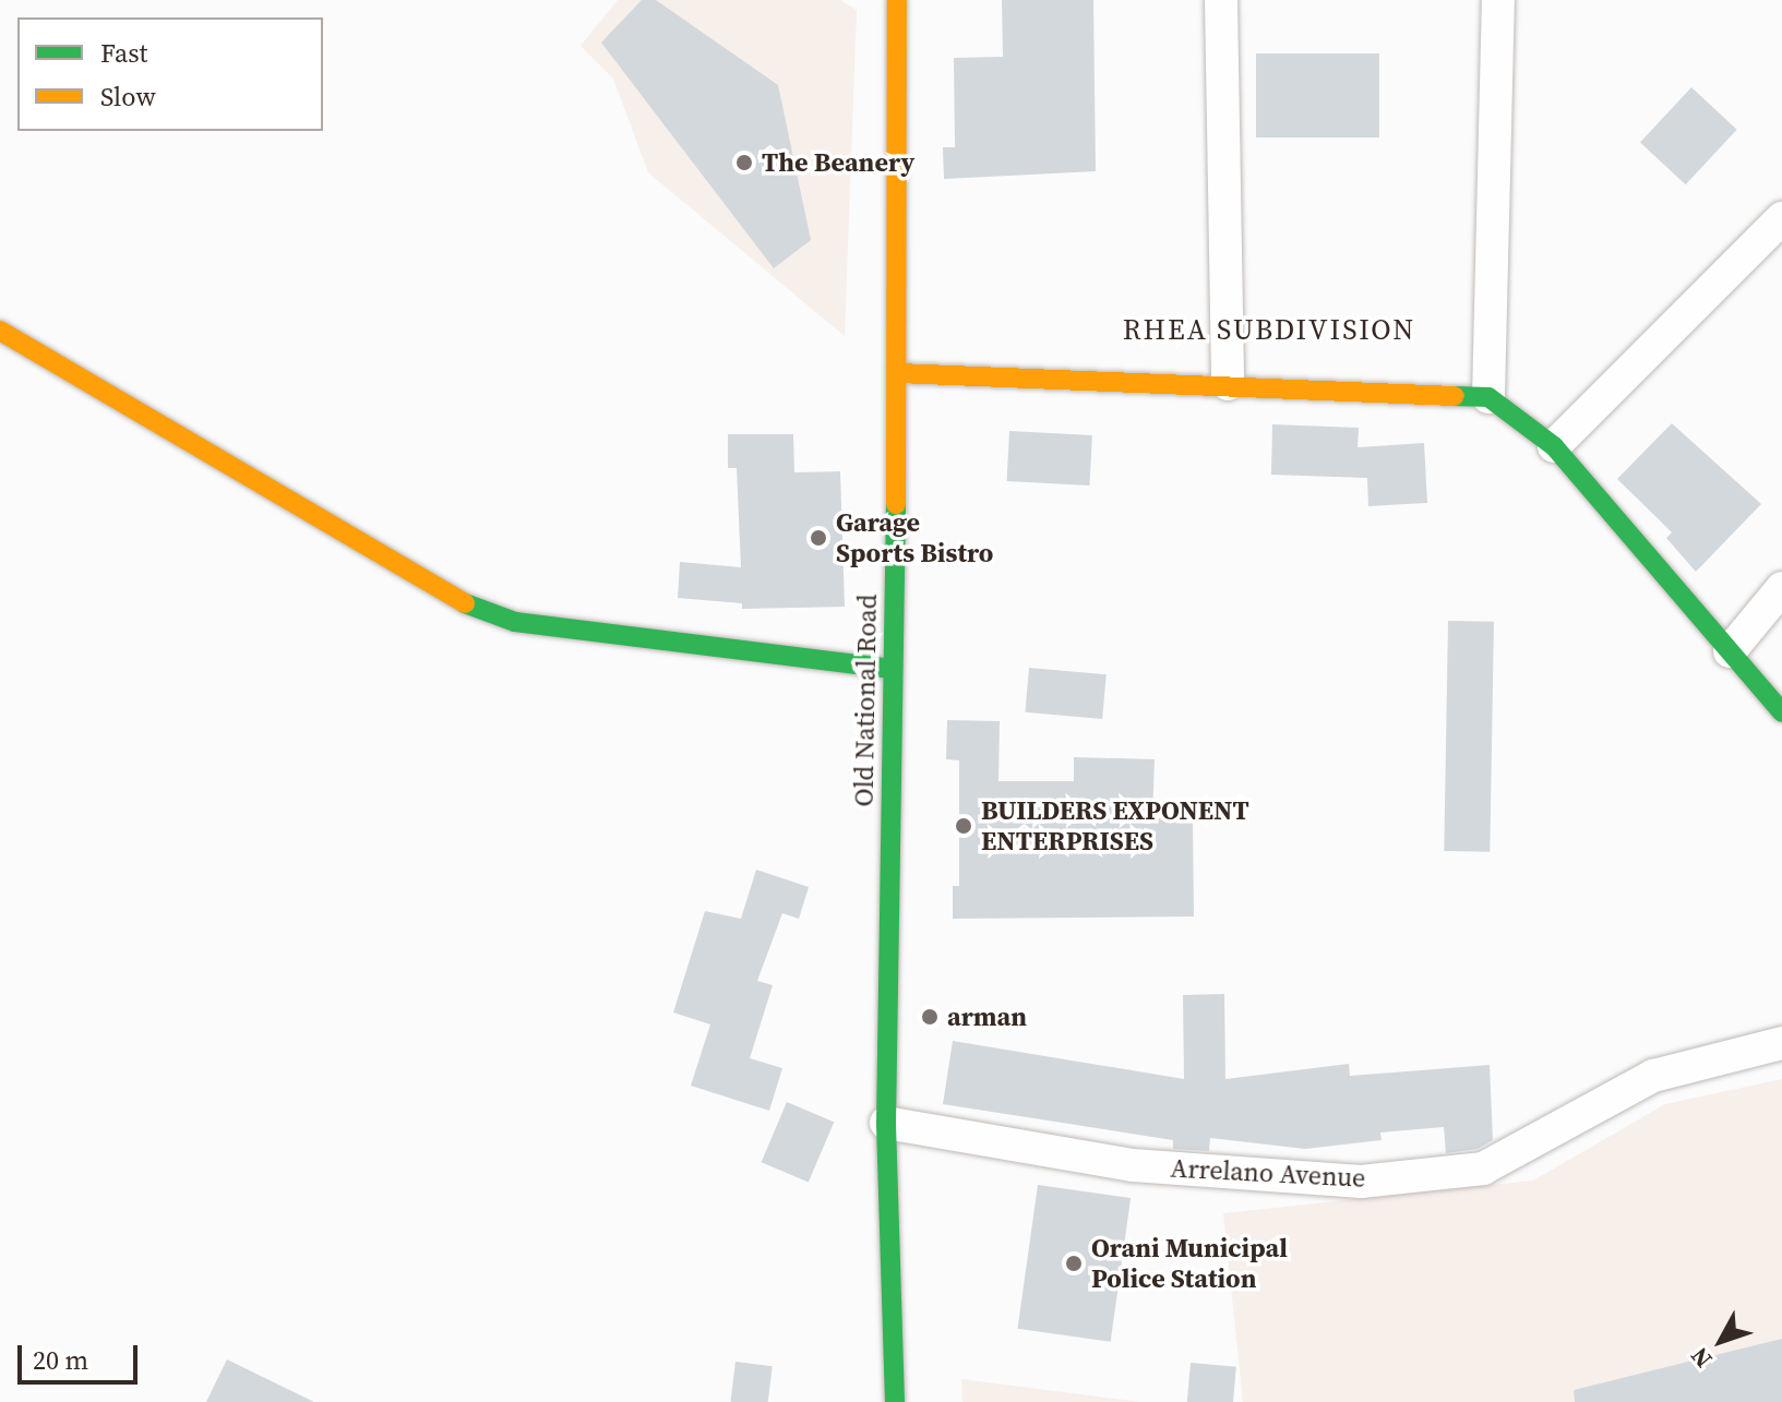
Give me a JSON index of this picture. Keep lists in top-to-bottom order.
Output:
{
  "streets": {
    "street": ["Old National Road", "Arrelano Avenue"]
  },
  "crossings": [
    ["Old National Road", "Arrelano Avenue"]
  ],
  "districts": ["RHEA SUBDIVISION"],
  "places": [
    "The Beanery",
    "Garage Sports Bistro",
    "BUILDERS EXPONENT ENTERPRISES",
    "arman",
    "Orani Municipal Police Station"
  ],
  "legend": ["Fast", "Slow"],
  "scale_bar": "20 m",
  "north": "bottom left"
}
